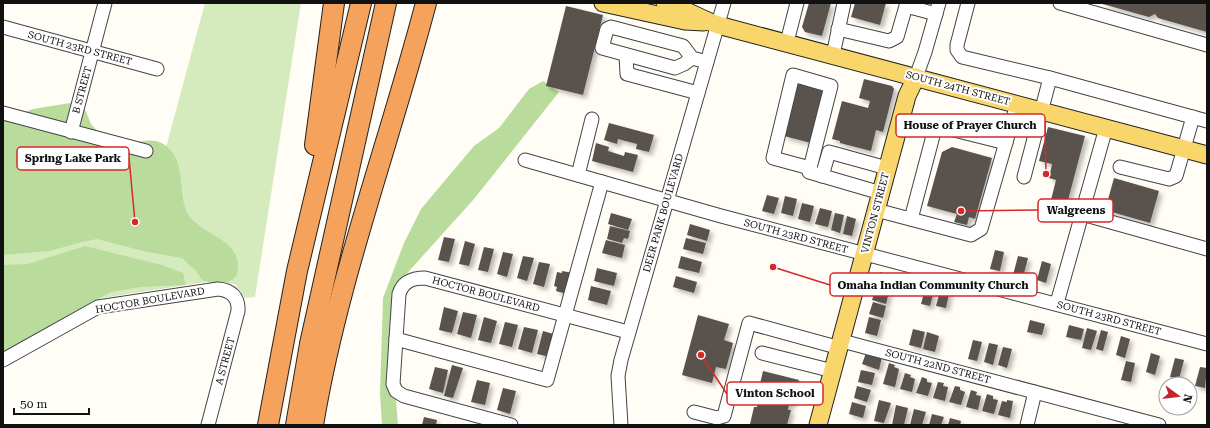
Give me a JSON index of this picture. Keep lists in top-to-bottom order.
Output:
{
  "streets": {
    "main road": ["SOUTH 24TH STREET", "VINTON STREET"],
    "street": [
      "SOUTH 23RD STREET",
      "B STREET",
      "DEER PARK BOULEVARD",
      "HOCTOR BOULEVARD",
      "A STREET",
      "SOUTH 22ND STREET"
    ]
  },
  "crossings": [
    ["SOUTH 23RD STREET", "B STREET"],
    ["SOUTH 23RD STREET", "DEER PARK BOULEVARD"],
    ["SOUTH 23RD STREET", "VINTON STREET"],
    ["SOUTH 24TH STREET", "DEER PARK BOULEVARD"],
    ["SOUTH 24TH STREET", "VINTON STREET"],
    ["DEER PARK BOULEVARD", "HOCTOR BOULEVARD"],
    ["VINTON STREET", "SOUTH 22ND STREET"],
    ["HOCTOR BOULEVARD", "A STREET"]
  ],
  "places": [
    "House of Prayer Church",
    "Walgreens",
    "Spring Lake Park",
    "Omaha Indian Community Church",
    "Vinton School"
  ],
  "scale_bar": "50 m",
  "north": "right"
}
